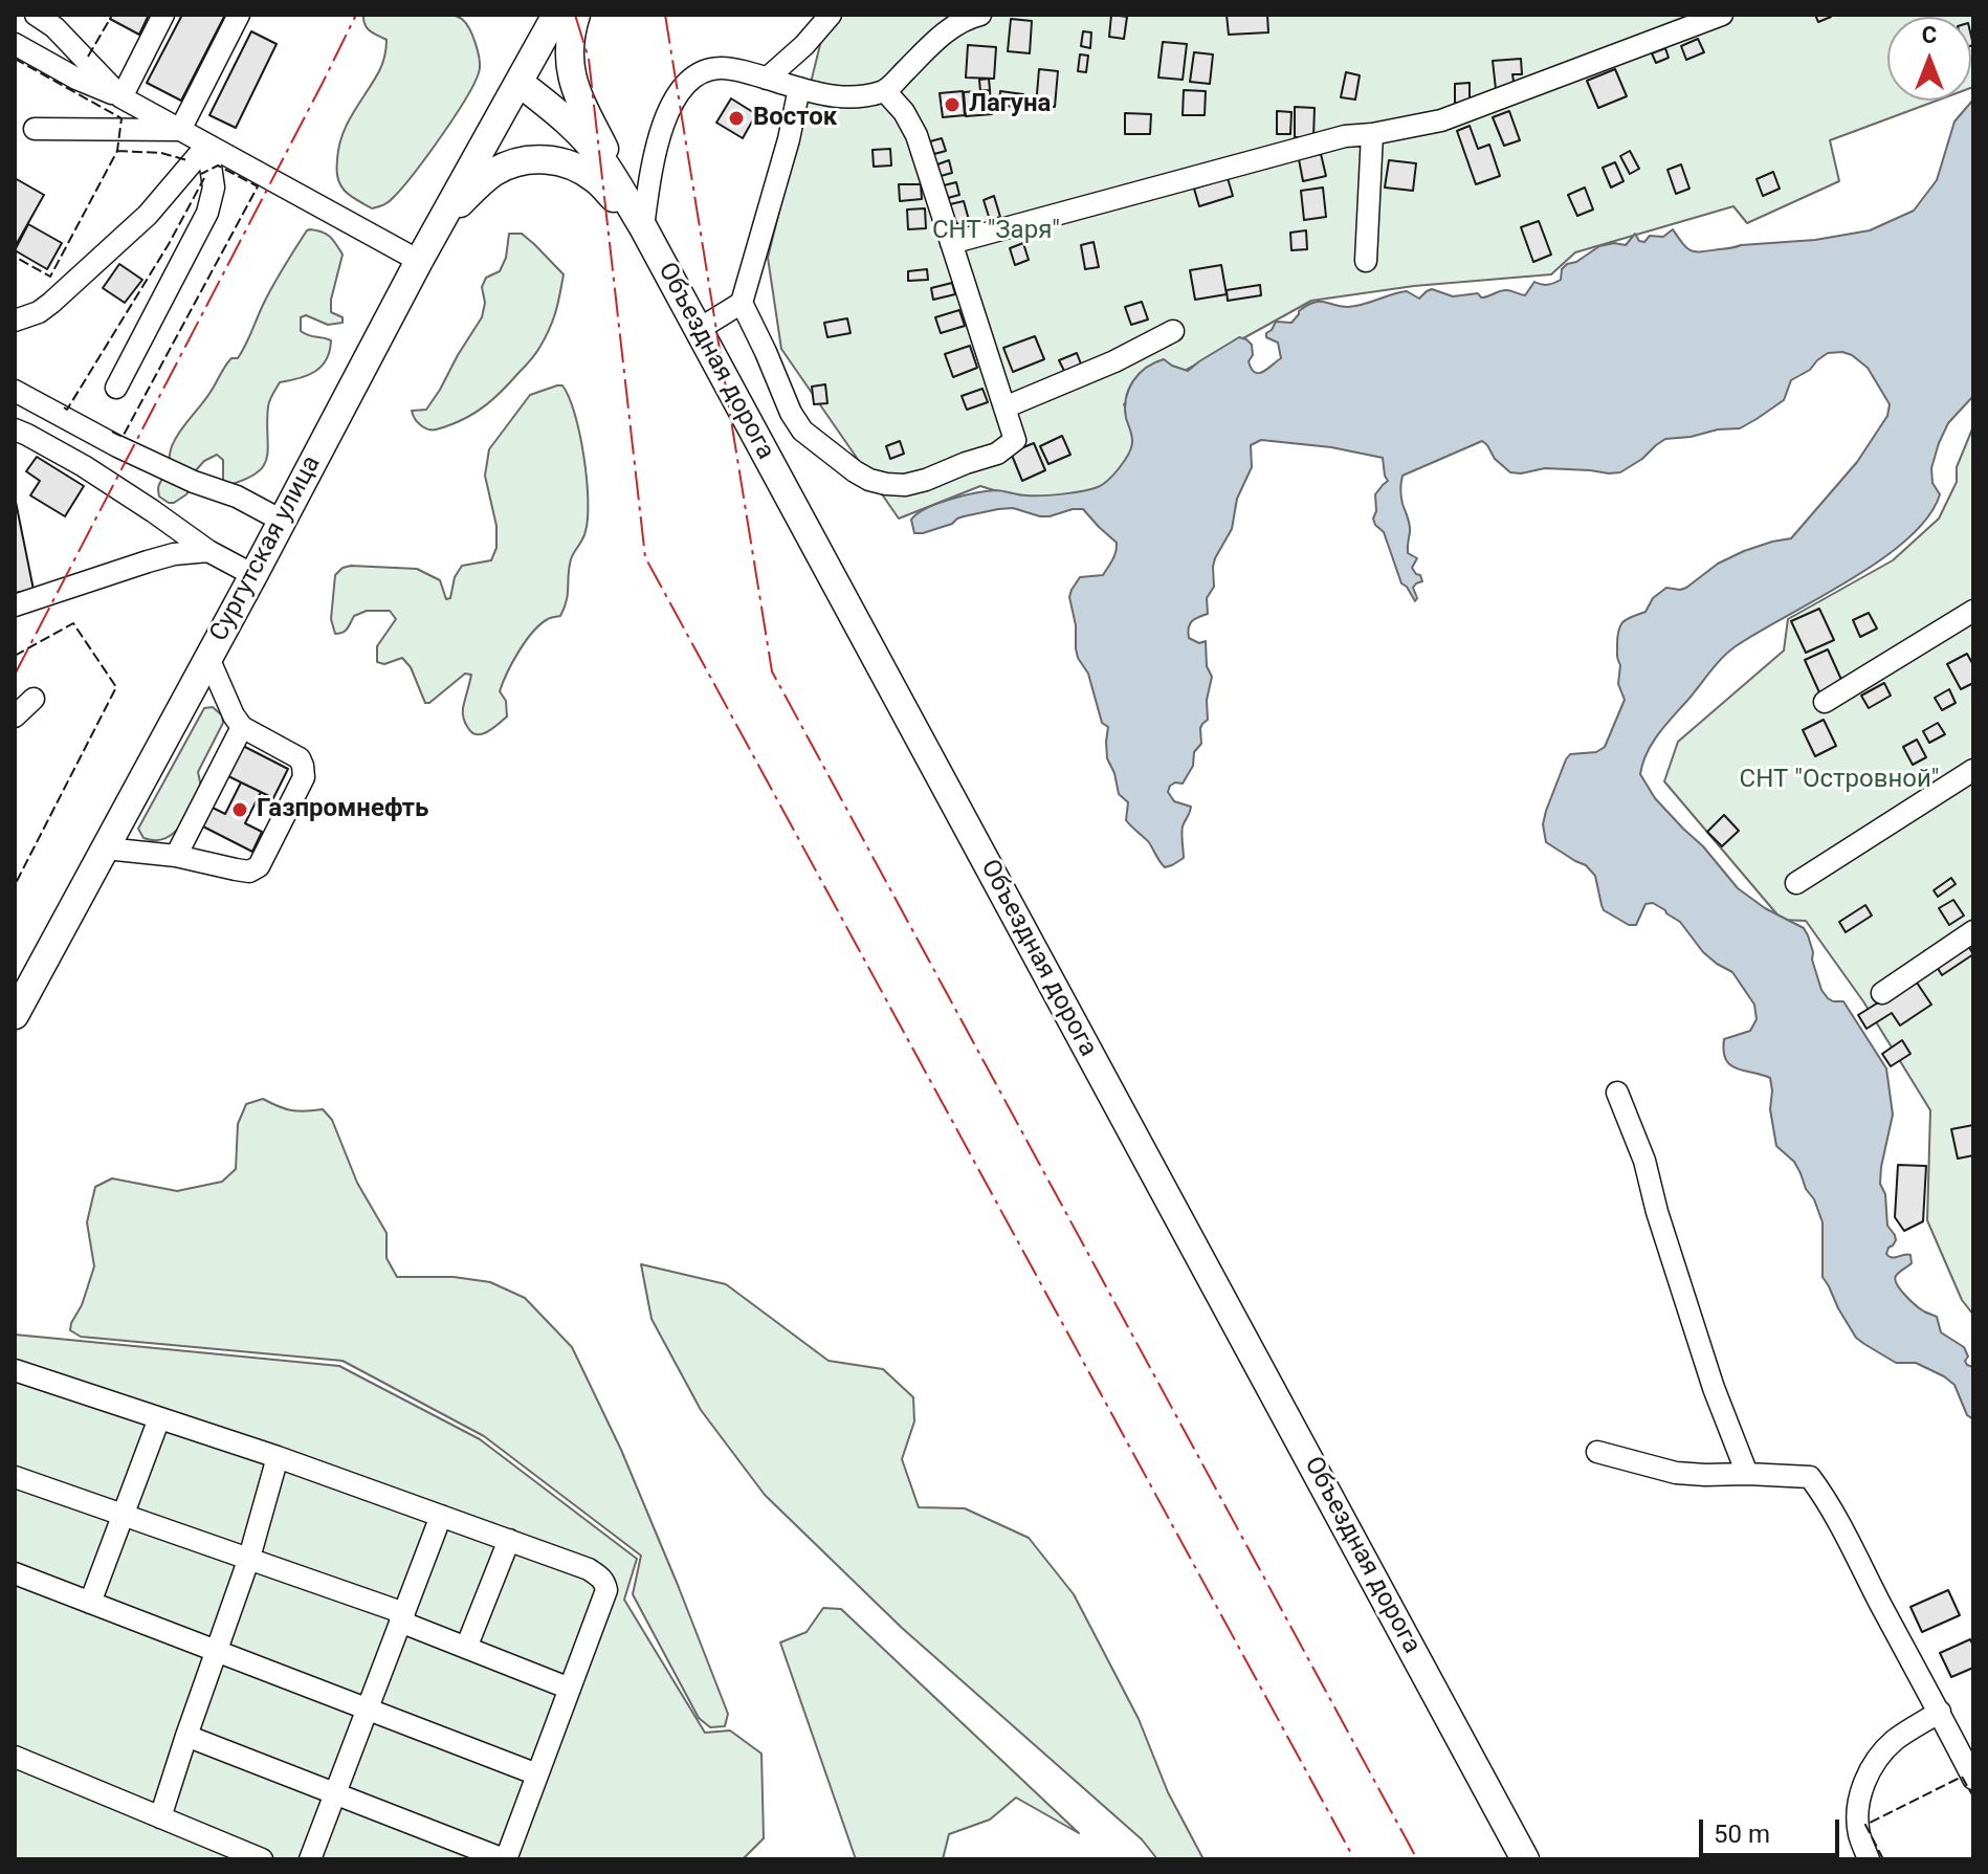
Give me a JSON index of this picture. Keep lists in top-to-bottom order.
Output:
{
  "streets": {
    "main road": ["Объездная дорога", "Сургутская улица"]
  },
  "crossings": [
    ["Объездная дорога", "Сургутская улица"]
  ],
  "parks": ["СНТ \"Заря\"", "СНТ \"Островной\""],
  "places": ["Лагуна", "Восток", "Газпромнефть"],
  "scale_bar": "50 m",
  "north": "top"
}
